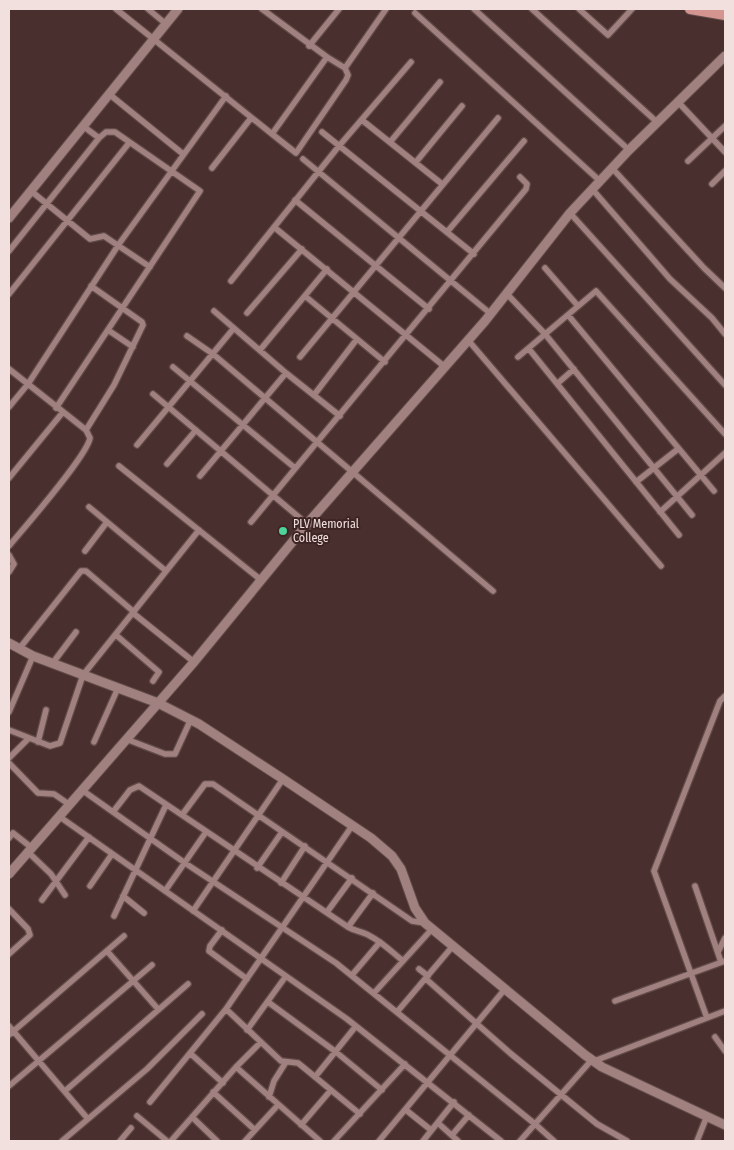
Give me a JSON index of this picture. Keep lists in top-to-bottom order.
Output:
{
  "places": ["PLV Memorial College"]
}
